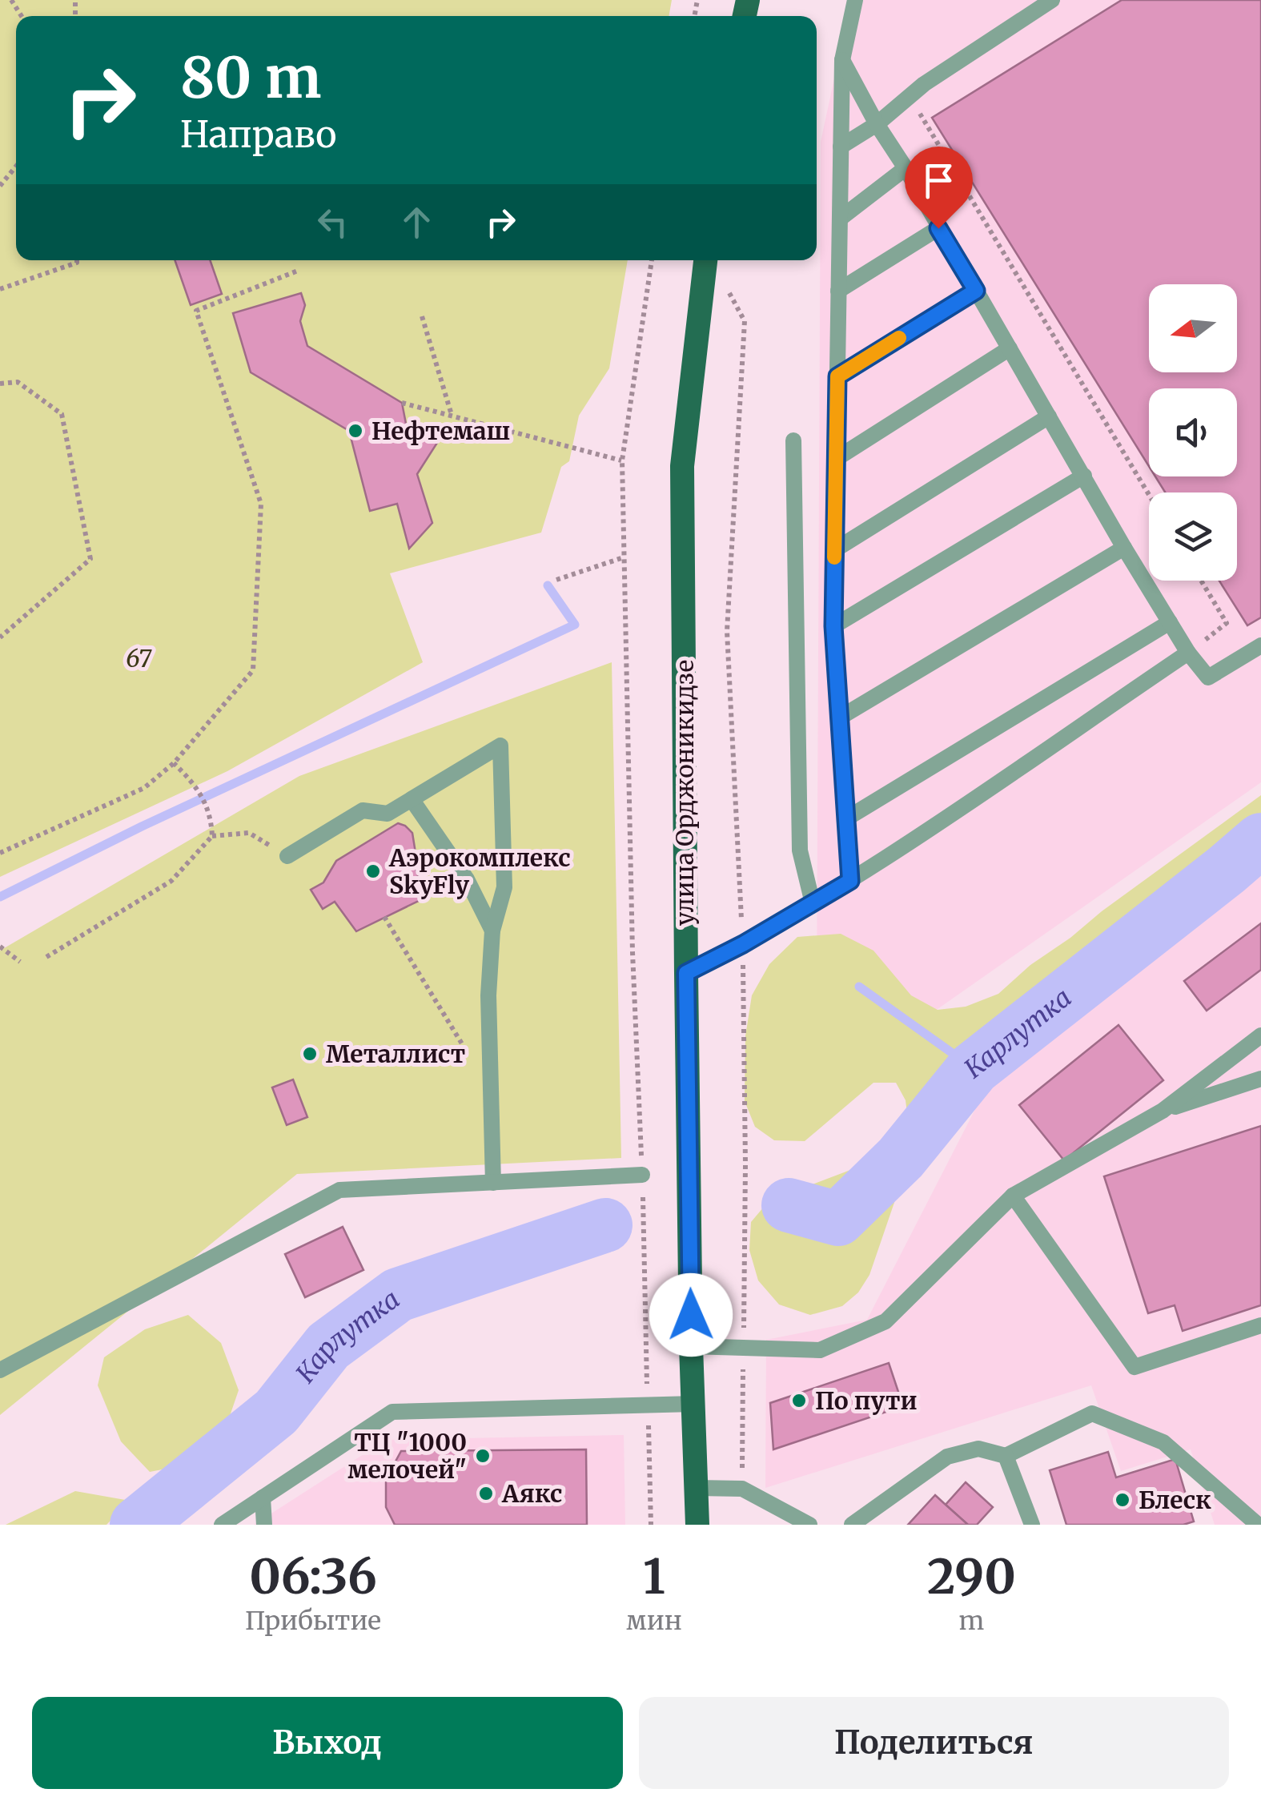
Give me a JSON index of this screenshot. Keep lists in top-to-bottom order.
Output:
{
  "streets": {
    "main road": ["улица Орджоникидзе"]
  },
  "water": ["Карлутка"],
  "parks": ["67"],
  "places": [
    "Нефтемаш",
    "Аэрокомплекс SkyFly",
    "Металлист",
    "По пути",
    "ТЦ \"1000 мелочей\"",
    "Аякс",
    "Блеск"
  ],
  "north": "left",
  "page": {
    "turn": ["80 m", "Направо"],
    "eta": [
      "06:36",
      "Прибытие",
      "1",
      "мин",
      "290",
      "m"
    ],
    "buttons": ["Выход", "Поделиться"]
  }
}
